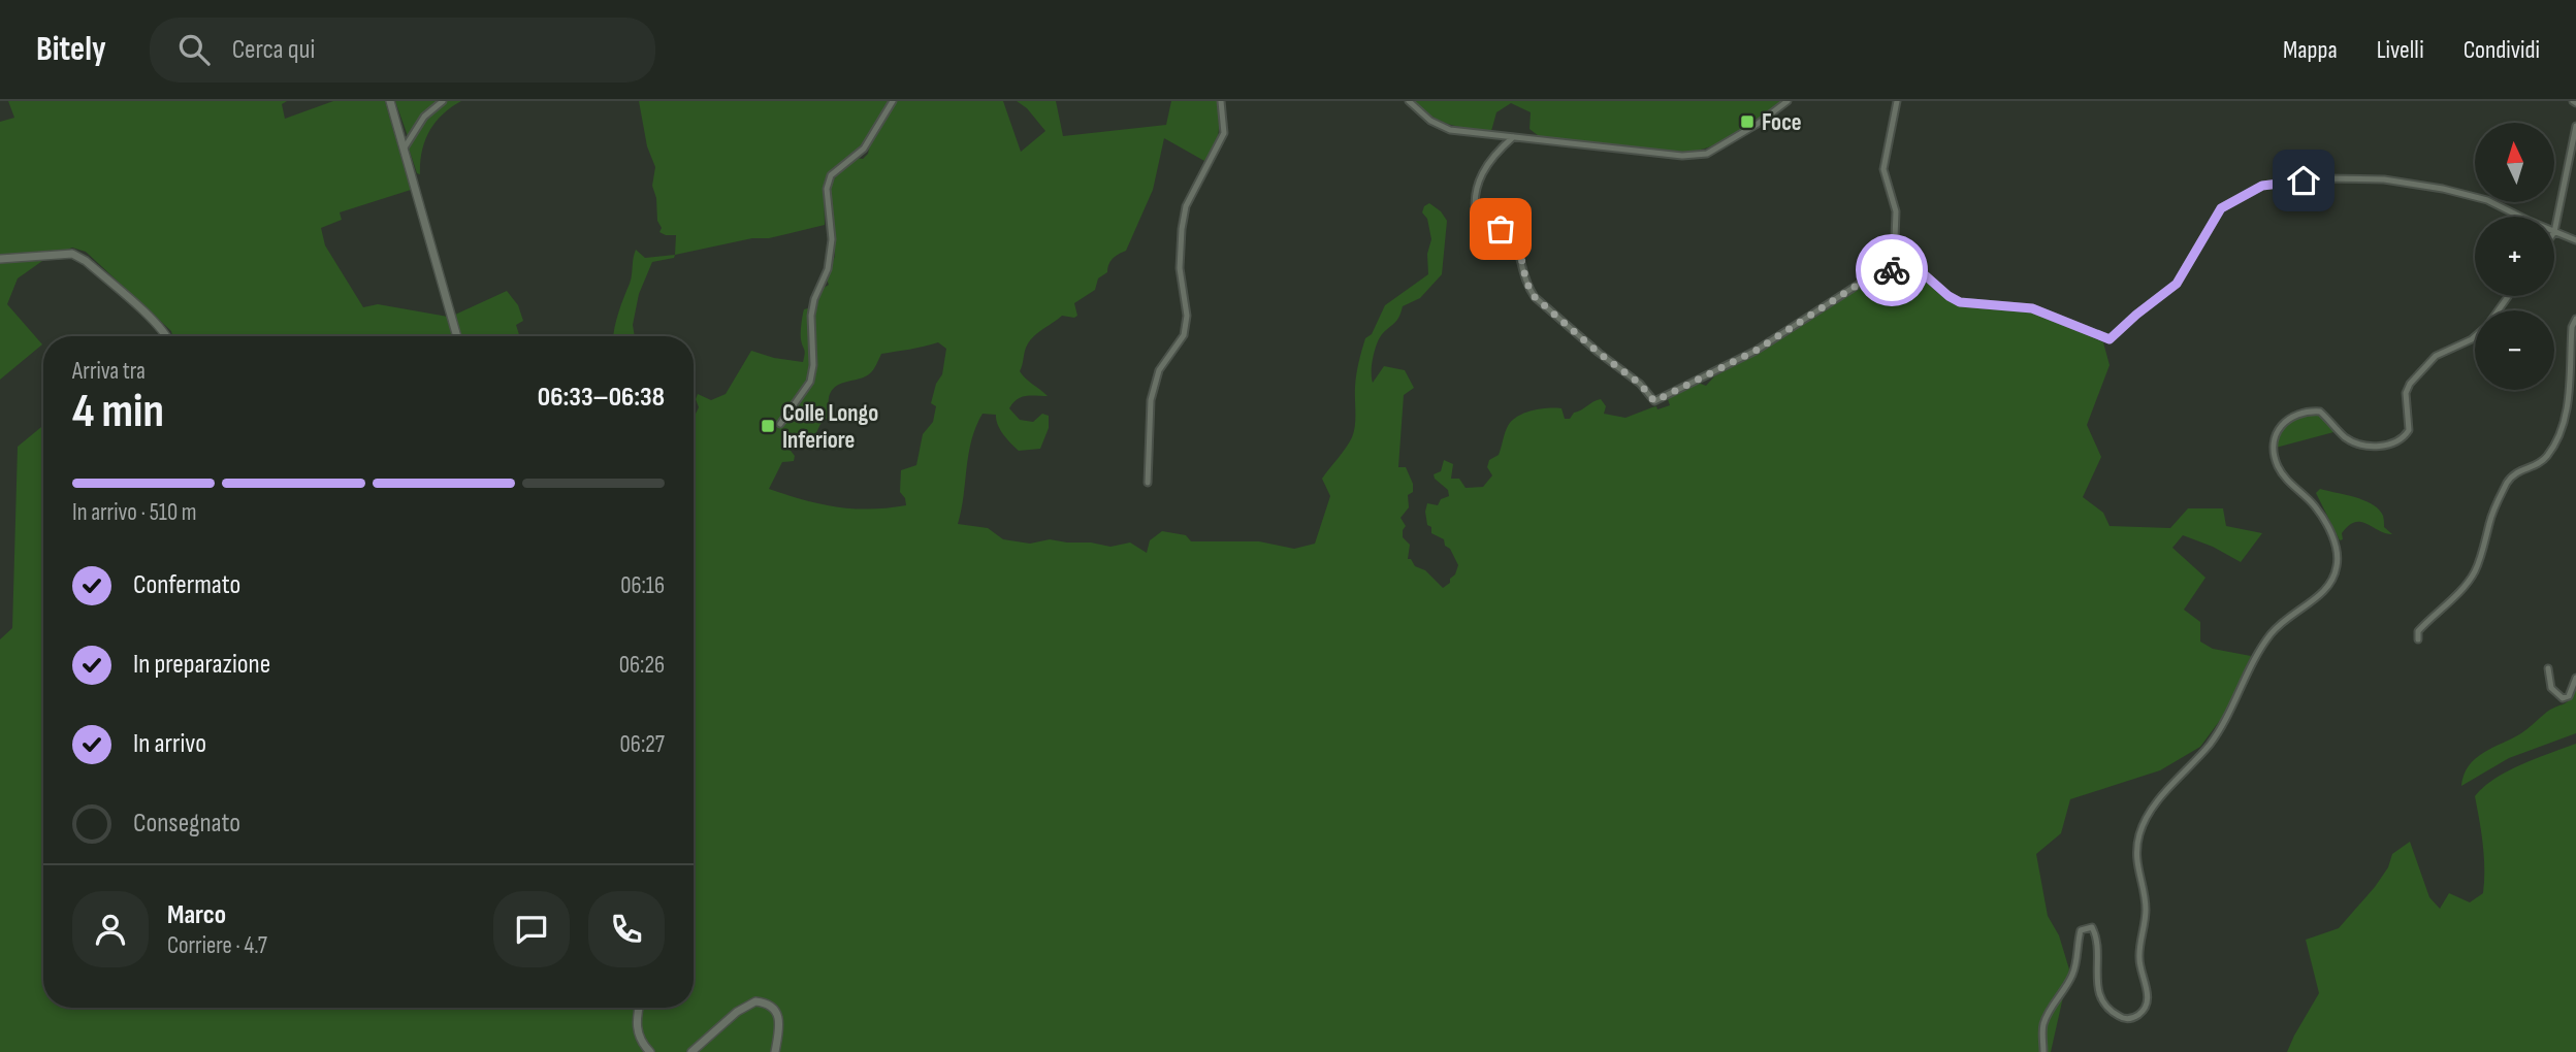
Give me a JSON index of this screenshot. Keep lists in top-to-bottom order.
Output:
{
  "places": {
    "transit": ["Foce", "Colle Longo Inferiore"]
  },
  "north": "top",
  "page": {
    "header": "Bitely",
    "search": "Cerca qui",
    "nav": ["Mappa", "Livelli", "Condividi"],
    "map_buttons": ["+", "−"],
    "heading": ["4 min", "Arriva tra", "06:33–06:38"],
    "panel": ["Marco", "Corriere · 4.7"],
    "bar": "In arrivo · 510 m",
    "list": [
      ["Confermato", "06:16"],
      ["In preparazione", "06:26"],
      ["In arrivo", "06:27"],
      "Consegnato"
    ]
  }
}
